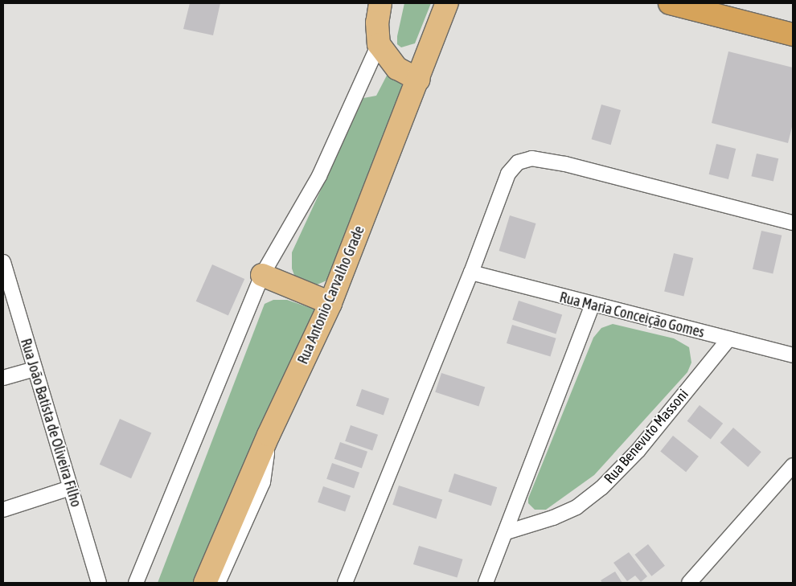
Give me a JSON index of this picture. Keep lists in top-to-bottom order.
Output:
{
  "streets": {
    "main road": ["Rua Antonio Carvalho Grade"],
    "street": ["Rua Maria Conceição Gomes", "Rua João Batista de Oliveira Filho", "Rua Benevuto Massoni"]
  },
  "crossings": [
    ["Rua Maria Conceição Gomes", "Rua Benevuto Massoni"]
  ]
}
